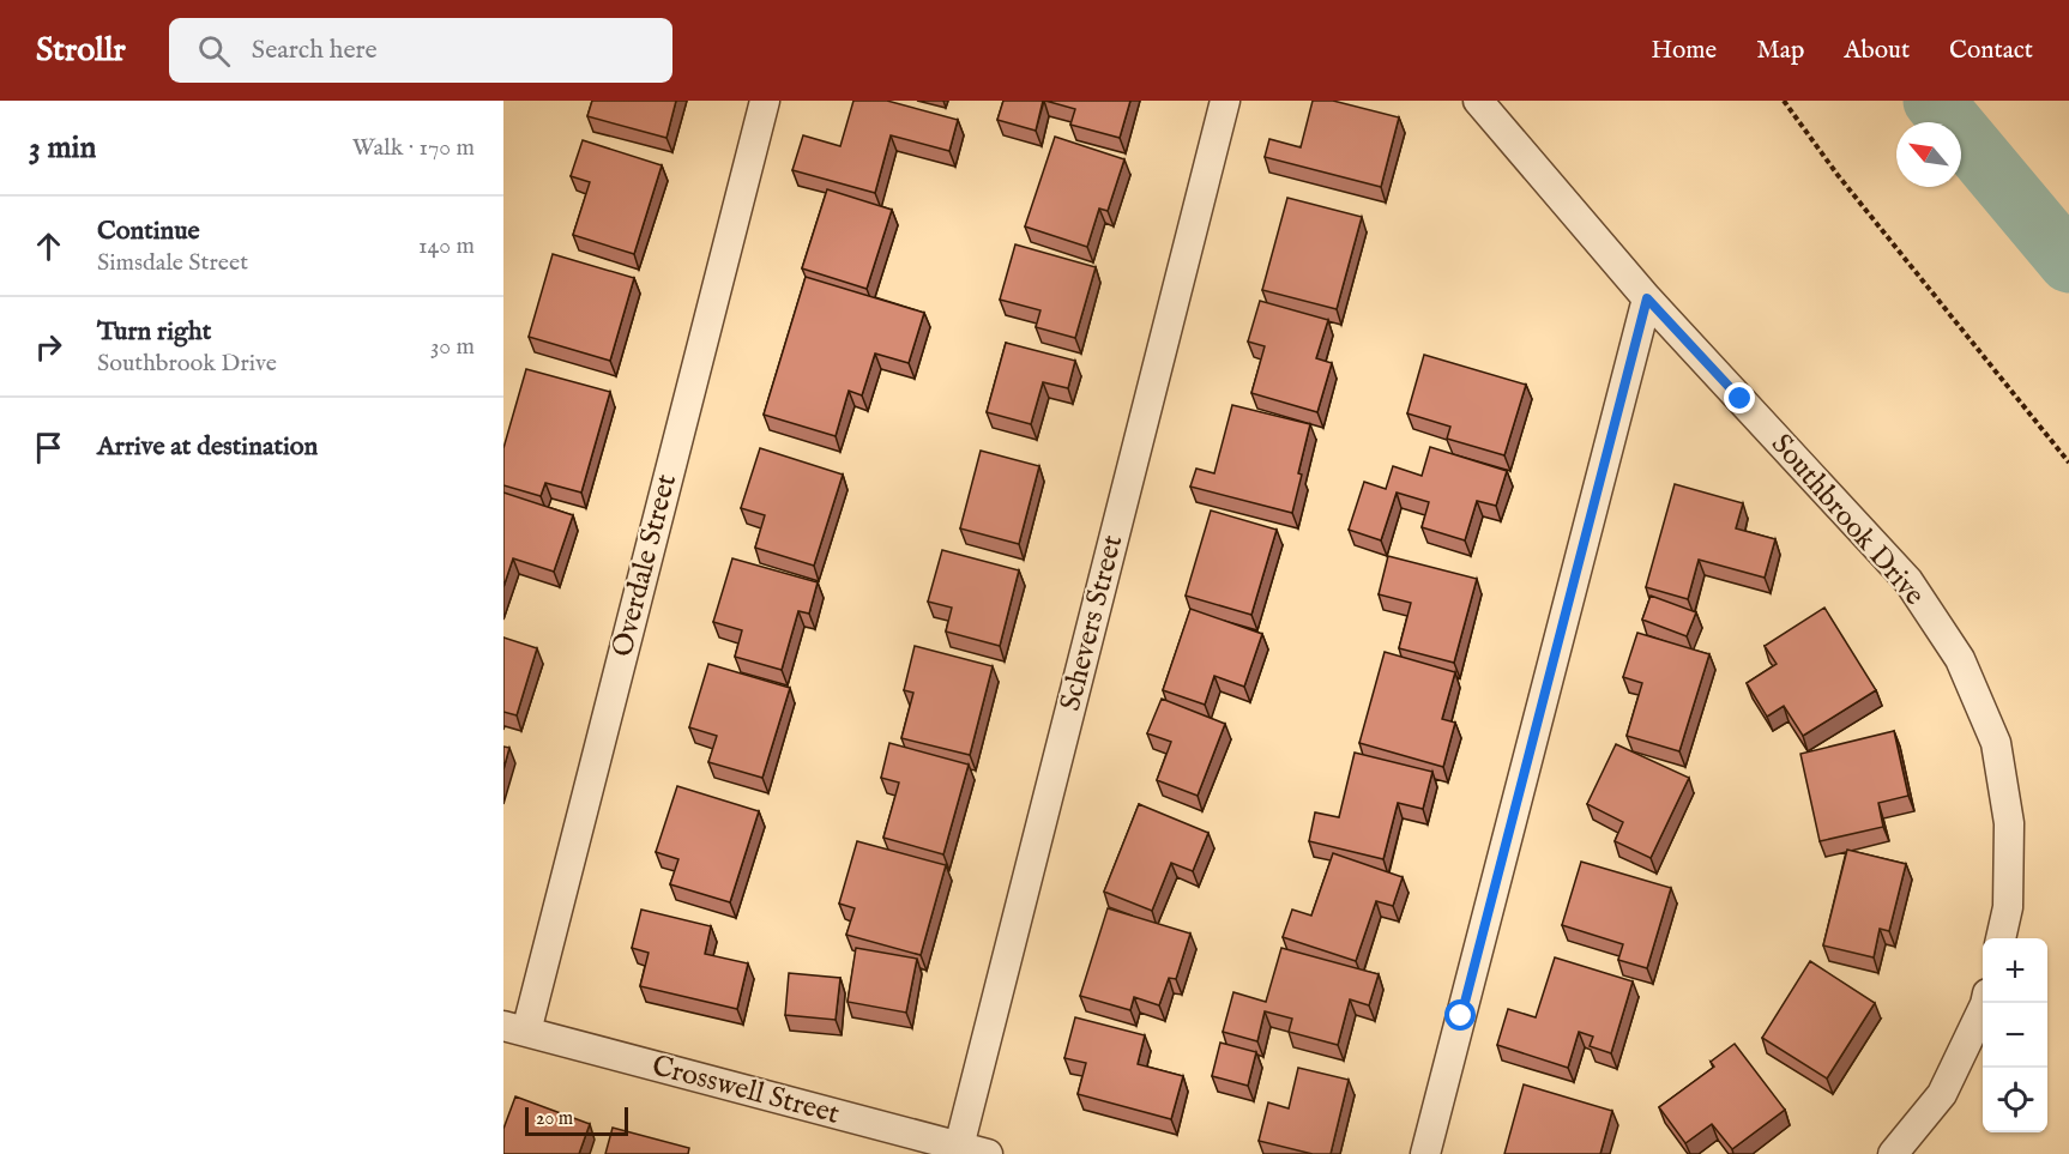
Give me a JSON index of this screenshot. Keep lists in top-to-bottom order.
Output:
{
  "streets": {
    "street": [
      "Southbrook Drive",
      "Overdale Street",
      "Schevers Street",
      "Crosswell Street"
    ]
  },
  "crossings": [
    ["Overdale Street", "Crosswell Street"],
    ["Schevers Street", "Crosswell Street"]
  ],
  "scale_bar": "20 m",
  "north": "top left",
  "page": {
    "header": "Strollr",
    "search": "Search here",
    "nav": [
      "Home",
      "Map",
      "About",
      "Contact"
    ],
    "heading": ["3 min", "Walk · 170 m"],
    "list": [
      ["Continue", "Simsdale Street", "140 m"],
      ["Turn right", "Southbrook Drive", "30 m"],
      "Arrive at destination"
    ],
    "map_buttons": ["+", "−"],
    "scale": "20 m"
  }
}
